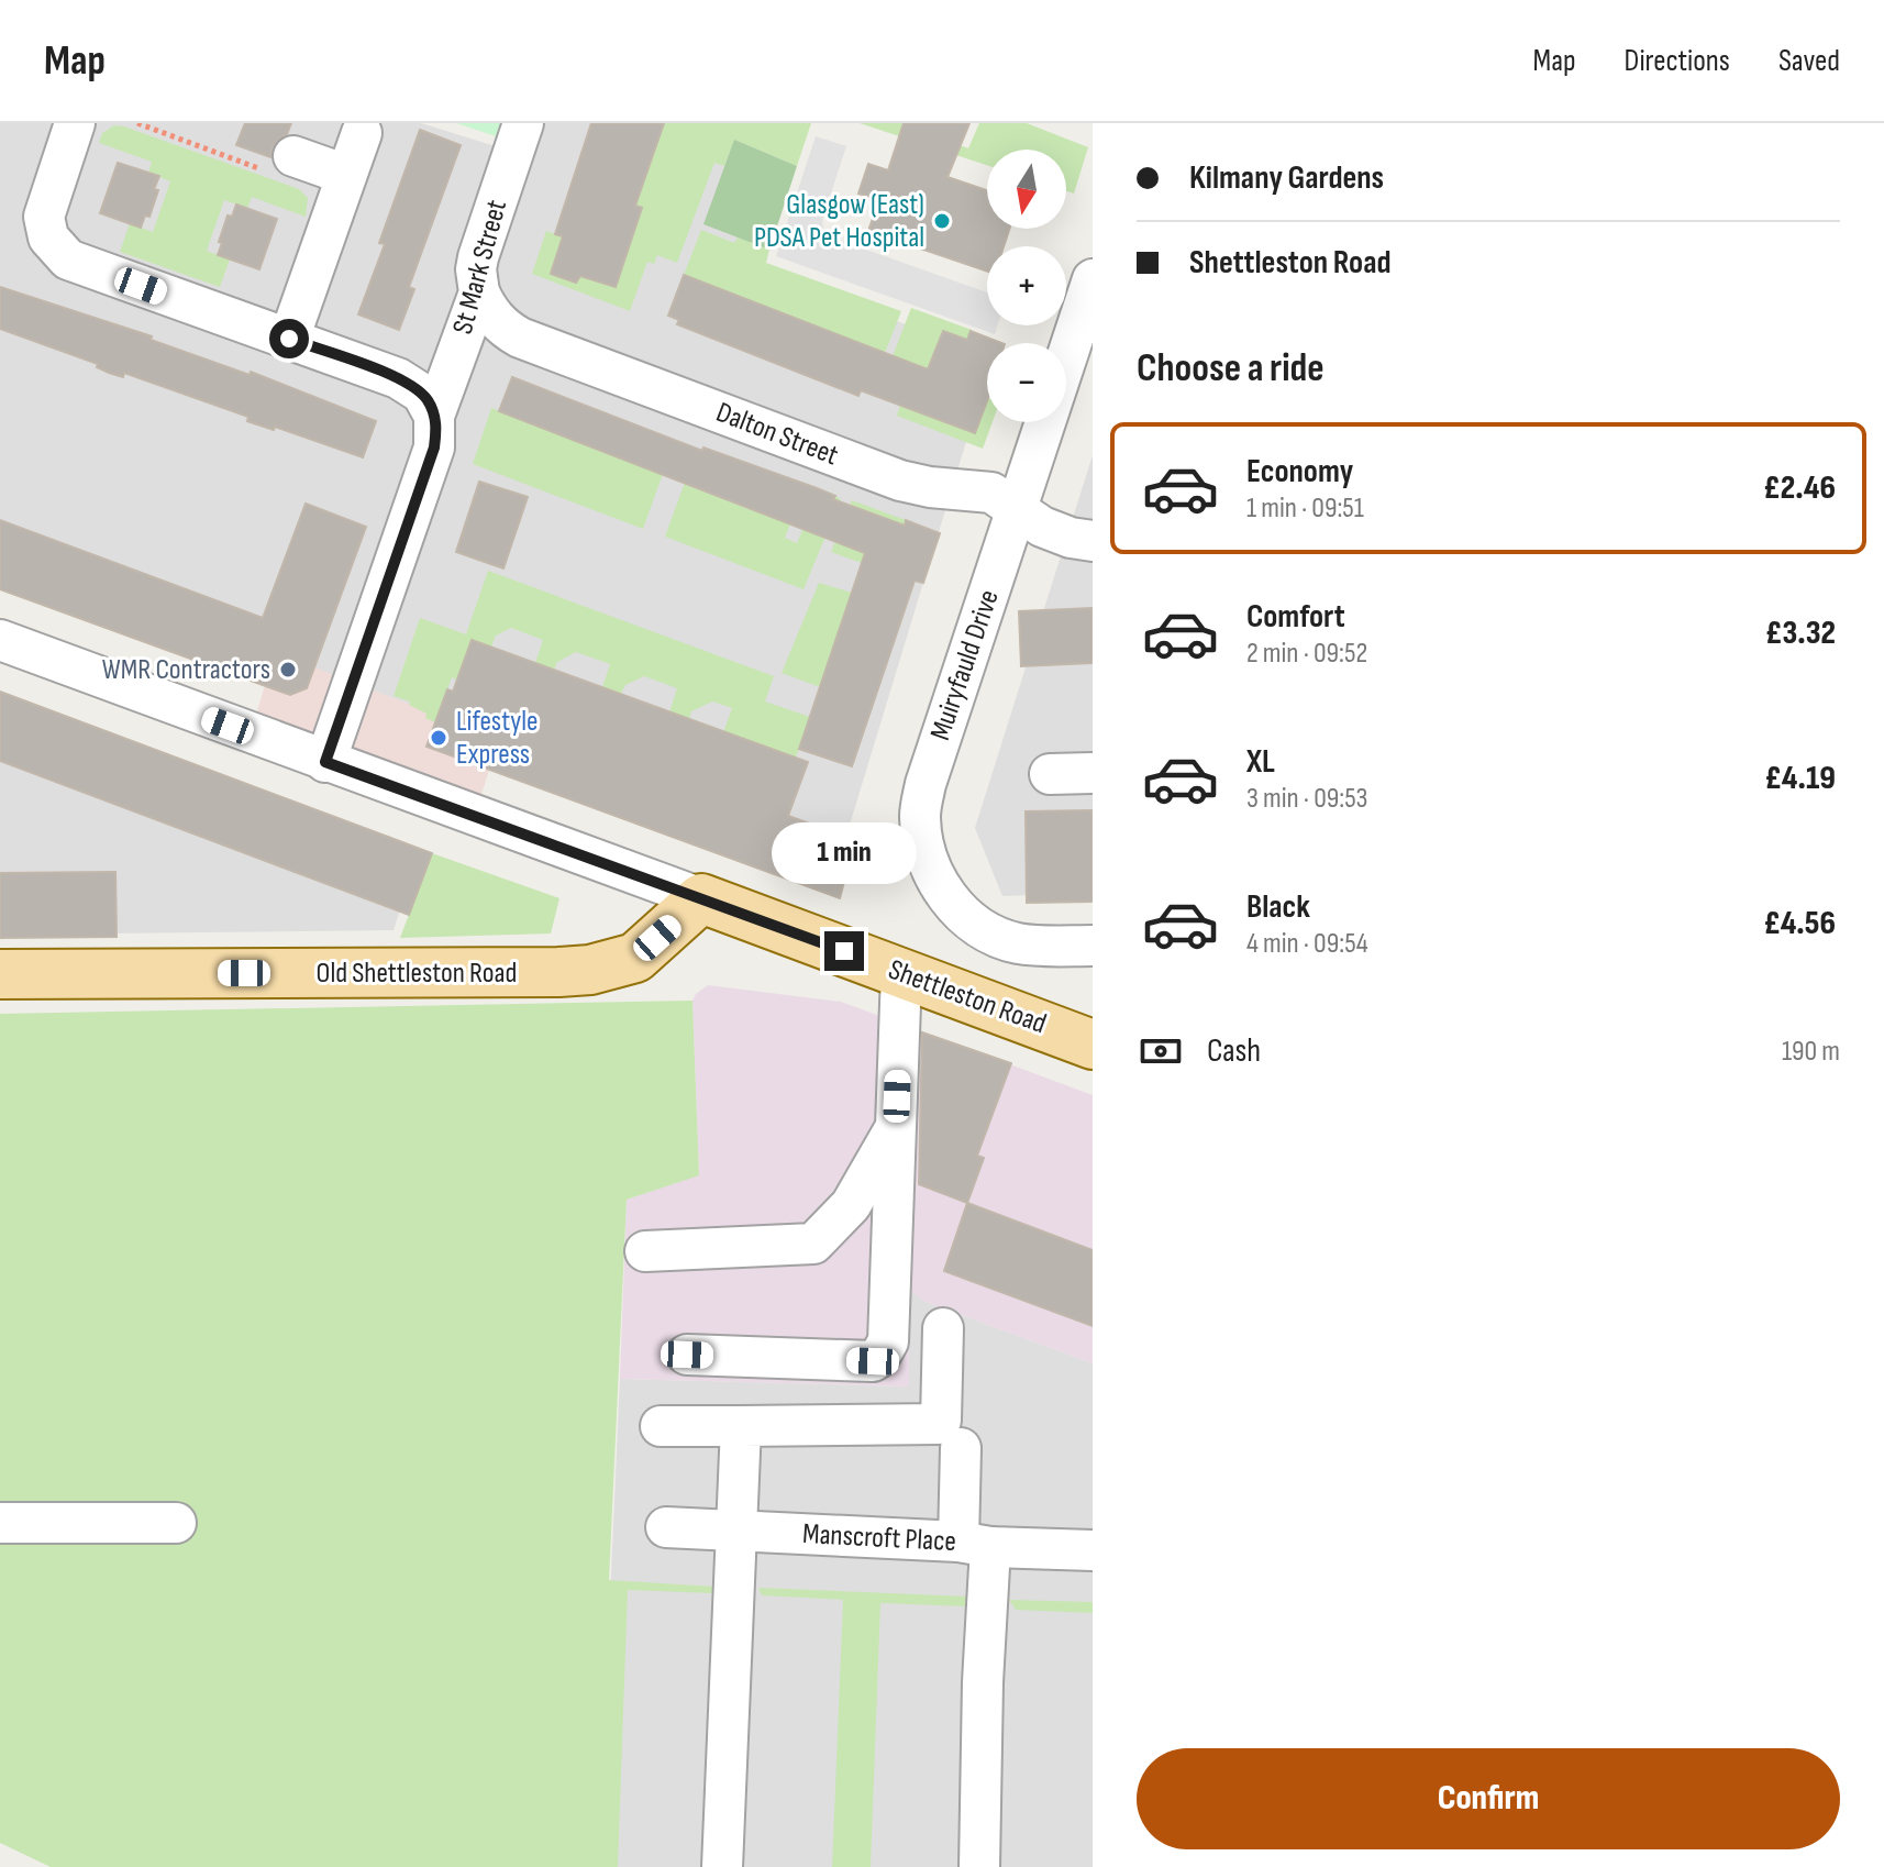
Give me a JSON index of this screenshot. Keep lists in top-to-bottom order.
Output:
{
  "streets": {
    "main road": ["Old Shettleston Road", "Shettleston Road"],
    "street": [
      "St Mark Street",
      "Dalton Street",
      "Muiryfauld Drive",
      "Manscroft Place"
    ]
  },
  "crossings": [
    ["St Mark Street", "Dalton Street"],
    ["St Mark Street", "Shettleston Road"],
    ["Dalton Street", "Muiryfauld Drive"],
    ["Old Shettleston Road", "Shettleston Road"]
  ],
  "places": ["Glasgow (East) PDSA Pet Hospital", "WMR Contractors", "Lifestyle Express"],
  "north": "bottom",
  "page": {
    "header": "Map",
    "nav": ["Map", "Directions", "Saved"],
    "banner": ["Kilmany Gardens", "Shettleston Road"],
    "map_buttons": ["+", "−"],
    "heading": "Choose a ride",
    "list": [
      {
        "name": "Economy",
        "note": "1 min · 09:51",
        "value": "£2.46"
      },
      {
        "name": "Comfort",
        "note": "2 min · 09:52",
        "value": "£3.32"
      },
      {
        "name": "XL",
        "note": "3 min · 09:53",
        "value": "£4.19"
      },
      {
        "name": "Black",
        "note": "4 min · 09:54",
        "value": "£4.56"
      }
    ],
    "bubble": "1 min",
    "pay": ["Cash", "190 m"],
    "buttons": "Confirm"
  }
}
